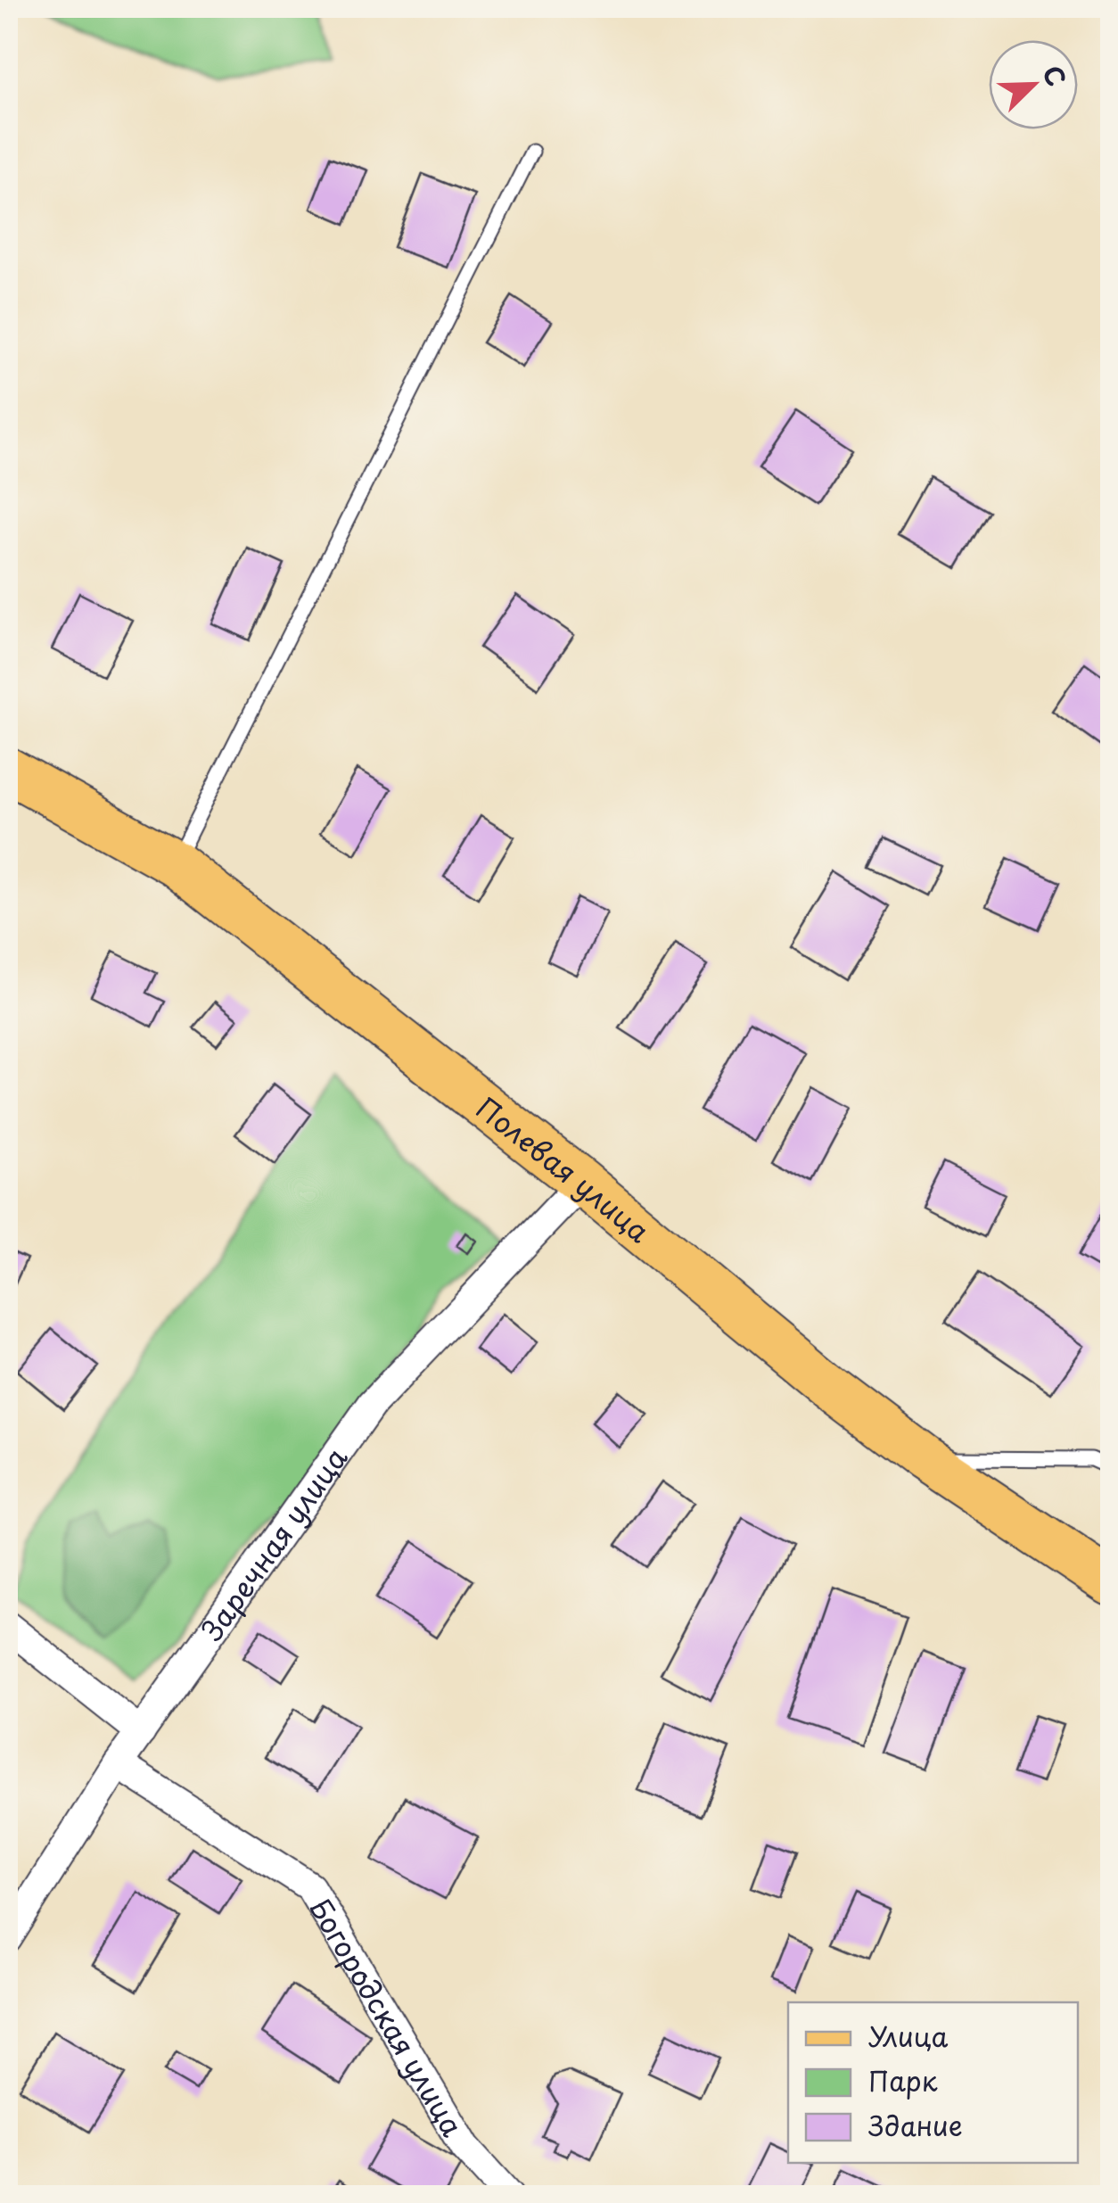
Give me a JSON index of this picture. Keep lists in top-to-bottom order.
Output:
{
  "streets": {
    "main road": ["Полевая улица"],
    "street": ["Заречная улица", "Богородская улица"]
  },
  "crossings": [
    ["Полевая улица", "Заречная улица"],
    ["Заречная улица", "Богородская улица"]
  ],
  "legend": ["Улица", "Парк", "Здание"],
  "north": "top right"
}
